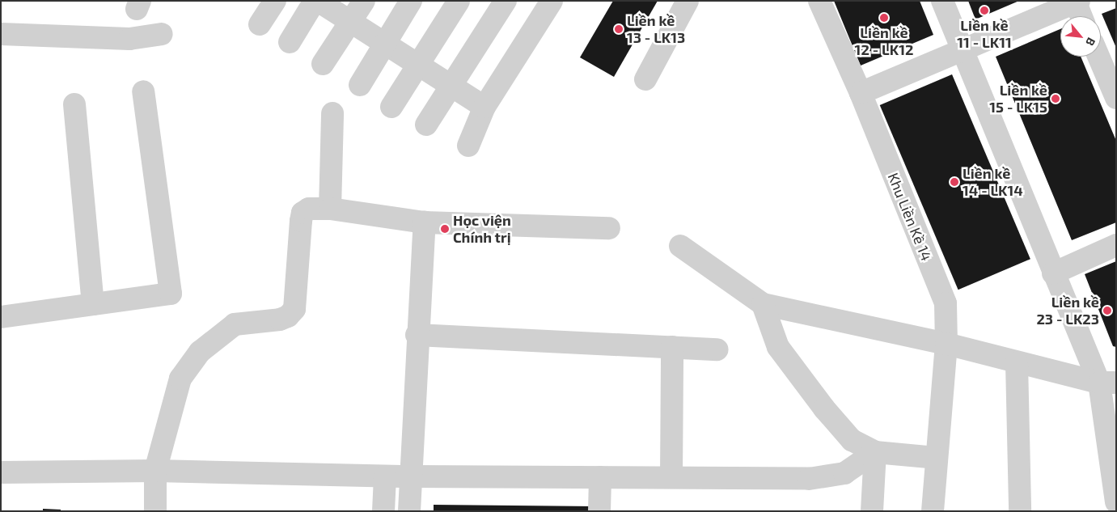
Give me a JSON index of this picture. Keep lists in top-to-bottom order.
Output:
{
  "streets": {
    "street": ["Khu Liền Kề 14"]
  },
  "places": [
    "Liền kề 11 - LK11",
    "Liền kề 12 - LK12",
    "Liền kề 13 - LK13",
    "Liền kề 15 - LK15",
    "Liền kề 14 - LK14",
    "Học viện Chính trị",
    "Liền kề 23 - LK23"
  ],
  "north": "bottom right"
}
